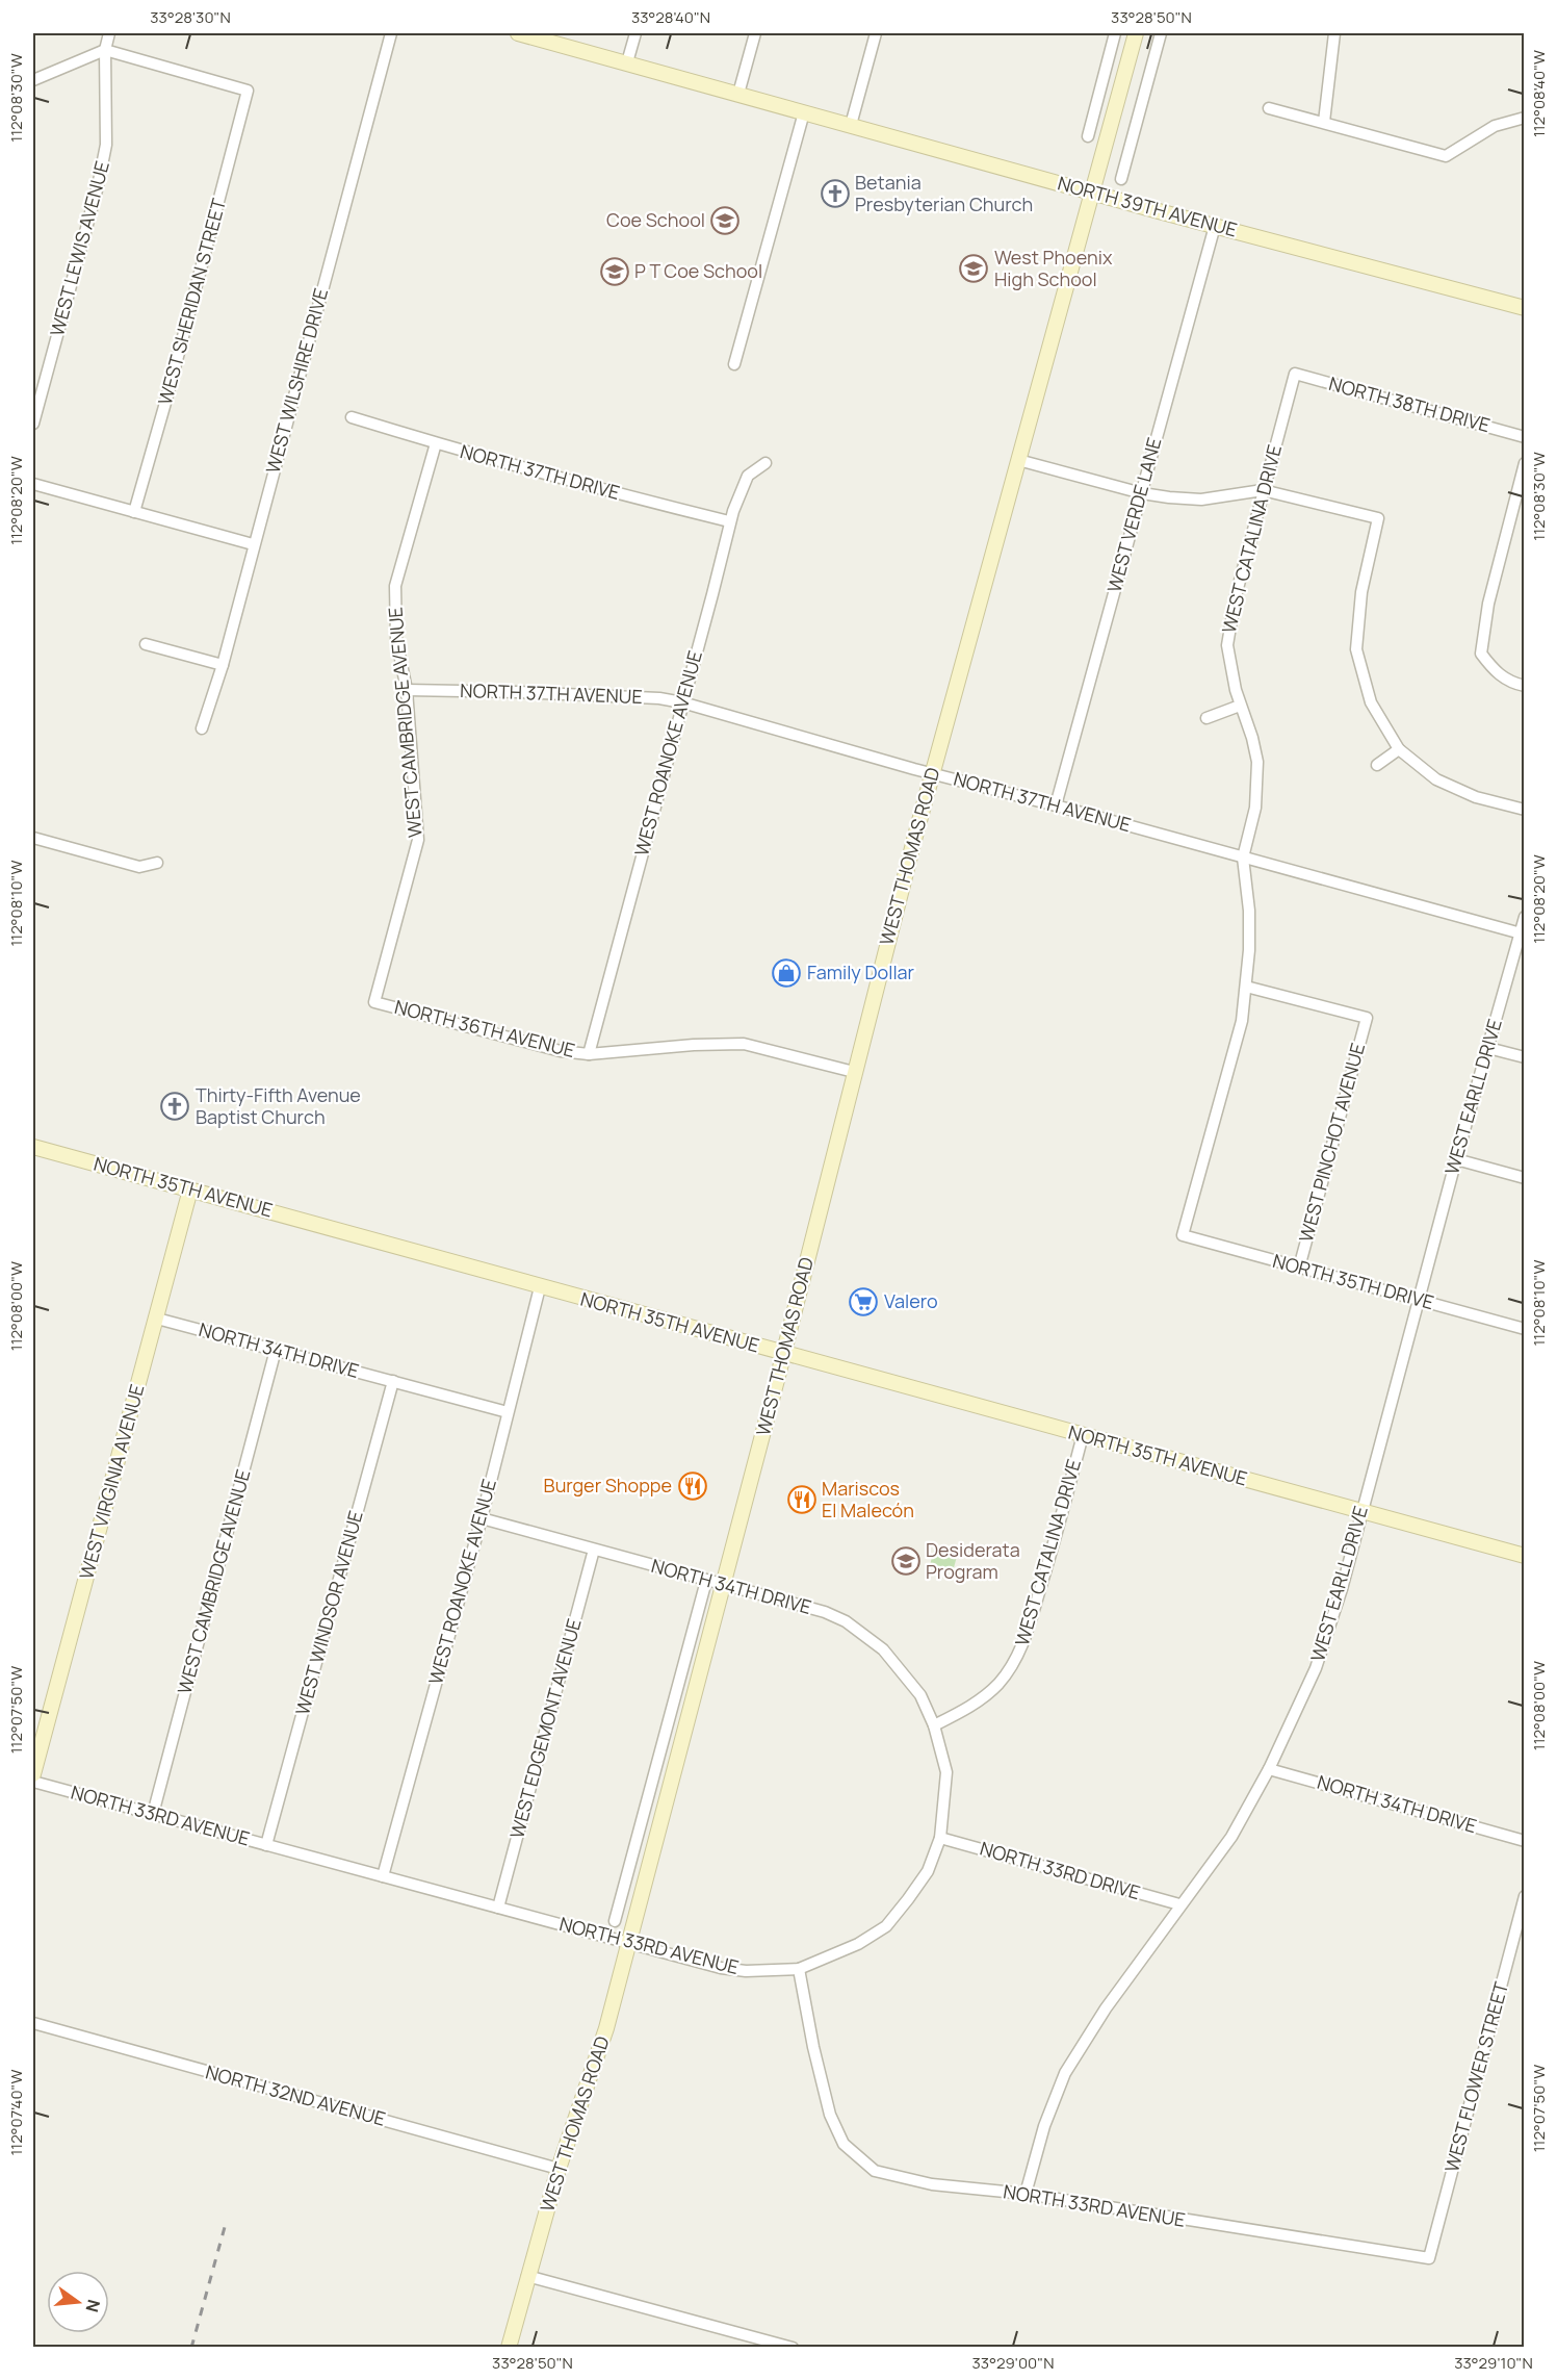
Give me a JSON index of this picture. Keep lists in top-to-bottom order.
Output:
{
  "streets": {
    "main road": [
      "NORTH 39TH AVENUE",
      "WEST THOMAS ROAD",
      "NORTH 35TH AVENUE",
      "WEST VIRGINIA AVENUE"
    ],
    "street": [
      "WEST LEWIS AVENUE",
      "WEST SHERIDAN STREET",
      "WEST WILSHIRE DRIVE",
      "NORTH 38TH DRIVE",
      "NORTH 37TH DRIVE",
      "WEST VERDE LANE",
      "WEST CATALINA DRIVE",
      "NORTH 37TH AVENUE",
      "WEST CAMBRIDGE AVENUE",
      "WEST ROANOKE AVENUE",
      "NORTH 36TH AVENUE",
      "WEST EARLL DRIVE",
      "WEST PINCHOT AVENUE",
      "NORTH 35TH DRIVE",
      "NORTH 34TH DRIVE",
      "WEST WINDSOR AVENUE",
      "WEST EDGEMONT AVENUE",
      "NORTH 33RD AVENUE",
      "NORTH 33RD DRIVE",
      "WEST FLOWER STREET",
      "NORTH 32ND AVENUE"
    ]
  },
  "crossings": [
    ["NORTH 39TH AVENUE", "WEST VERDE LANE"],
    ["NORTH 39TH AVENUE", "WEST THOMAS ROAD"],
    ["WEST LEWIS AVENUE", "WEST SHERIDAN STREET"],
    ["NORTH 38TH DRIVE", "WEST CATALINA DRIVE"],
    ["NORTH 37TH DRIVE", "WEST CAMBRIDGE AVENUE"],
    ["NORTH 37TH DRIVE", "WEST ROANOKE AVENUE"],
    ["WEST VERDE LANE", "NORTH 37TH AVENUE"],
    ["WEST CATALINA DRIVE", "NORTH 37TH AVENUE"],
    ["WEST CATALINA DRIVE", "WEST PINCHOT AVENUE"],
    ["WEST CATALINA DRIVE", "NORTH 35TH AVENUE"],
    ["WEST CATALINA DRIVE", "NORTH 35TH DRIVE"],
    ["WEST CATALINA DRIVE", "NORTH 34TH DRIVE"],
    ["NORTH 37TH AVENUE", "WEST CAMBRIDGE AVENUE"],
    ["NORTH 37TH AVENUE", "WEST ROANOKE AVENUE"],
    ["NORTH 37TH AVENUE", "WEST THOMAS ROAD"],
    ["NORTH 37TH AVENUE", "WEST EARLL DRIVE"],
    ["WEST CAMBRIDGE AVENUE", "NORTH 36TH AVENUE"],
    ["WEST CAMBRIDGE AVENUE", "NORTH 34TH DRIVE"],
    ["WEST CAMBRIDGE AVENUE", "NORTH 33RD AVENUE"],
    ["WEST ROANOKE AVENUE", "NORTH 36TH AVENUE"],
    ["WEST ROANOKE AVENUE", "NORTH 35TH AVENUE"],
    ["WEST ROANOKE AVENUE", "NORTH 34TH DRIVE"],
    ["WEST ROANOKE AVENUE", "NORTH 33RD AVENUE"],
    ["WEST THOMAS ROAD", "NORTH 36TH AVENUE"],
    ["WEST THOMAS ROAD", "NORTH 35TH AVENUE"],
    ["WEST THOMAS ROAD", "NORTH 34TH DRIVE"],
    ["WEST THOMAS ROAD", "NORTH 33RD AVENUE"],
    ["WEST THOMAS ROAD", "NORTH 32ND AVENUE"],
    ["WEST EARLL DRIVE", "NORTH 35TH AVENUE"],
    ["WEST EARLL DRIVE", "NORTH 35TH DRIVE"],
    ["WEST EARLL DRIVE", "NORTH 34TH DRIVE"],
    ["WEST EARLL DRIVE", "NORTH 33RD AVENUE"],
    ["WEST EARLL DRIVE", "NORTH 33RD DRIVE"],
    ["WEST PINCHOT AVENUE", "NORTH 35TH DRIVE"],
    ["NORTH 35TH AVENUE", "WEST VIRGINIA AVENUE"],
    ["NORTH 34TH DRIVE", "WEST VIRGINIA AVENUE"],
    ["NORTH 34TH DRIVE", "WEST WINDSOR AVENUE"],
    ["NORTH 34TH DRIVE", "WEST EDGEMONT AVENUE"],
    ["WEST WINDSOR AVENUE", "NORTH 33RD AVENUE"],
    ["WEST EDGEMONT AVENUE", "NORTH 33RD AVENUE"],
    ["NORTH 33RD AVENUE", "WEST FLOWER STREET"]
  ],
  "places": {
    "church": ["Betania Presbyterian Church", "Thirty-Fifth Avenue Baptist Church"],
    "school or university": [
      "Coe School",
      "West Phoenix High School",
      "P T Coe School",
      "Desiderata Program"
    ],
    "shop": ["Family Dollar"],
    "supermarket": ["Valero"],
    "restaurant": ["Burger Shoppe", "Mariscos El Malecón"]
  },
  "north": "right",
  "coordinates": [
    "33°28'30\"N",
    "33°28'40\"N",
    "33°28'50\"N",
    "112°08'40\"W",
    "112°08'30\"W",
    "112°08'20\"W",
    "112°08'10\"W",
    "112°08'00\"W",
    "112°07'50\"W",
    "112°07'40\"W",
    "33°29'00\"N",
    "33°29'10\"N"
  ]
}
